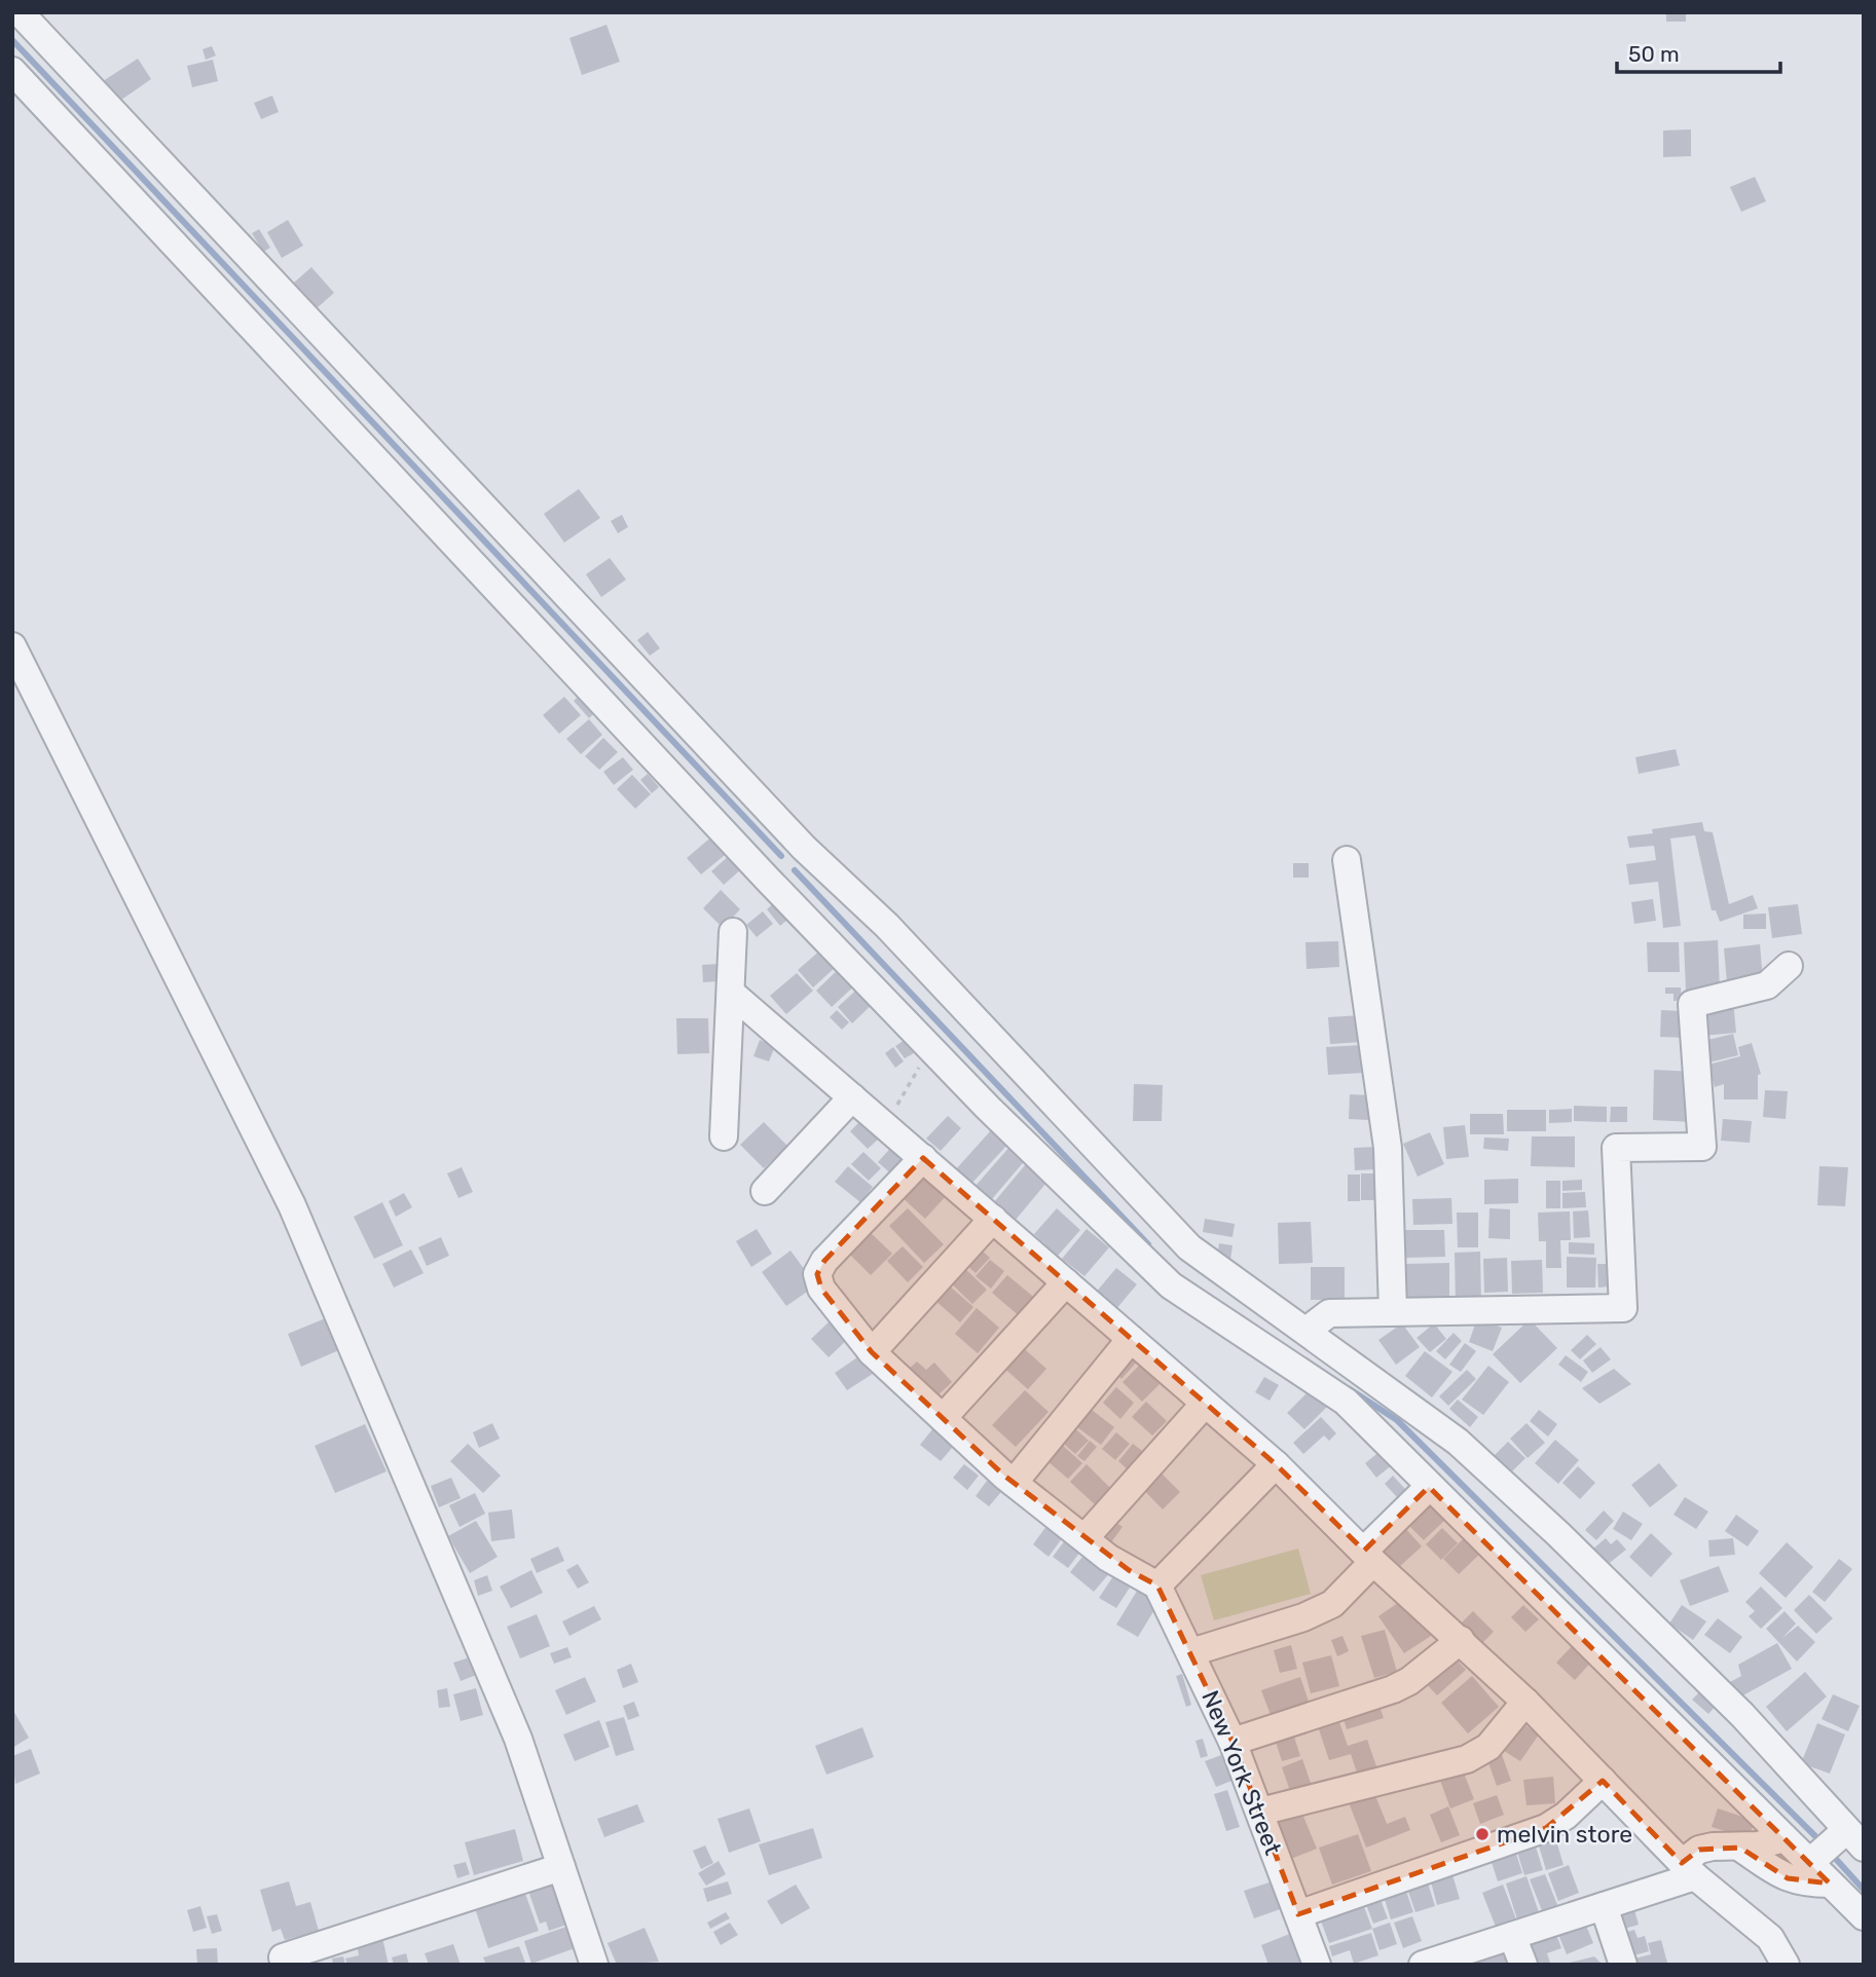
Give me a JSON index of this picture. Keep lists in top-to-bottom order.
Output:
{
  "streets": {
    "street": ["New York Street"]
  },
  "places": ["melvin store"],
  "scale_bar": "50 m"
}
